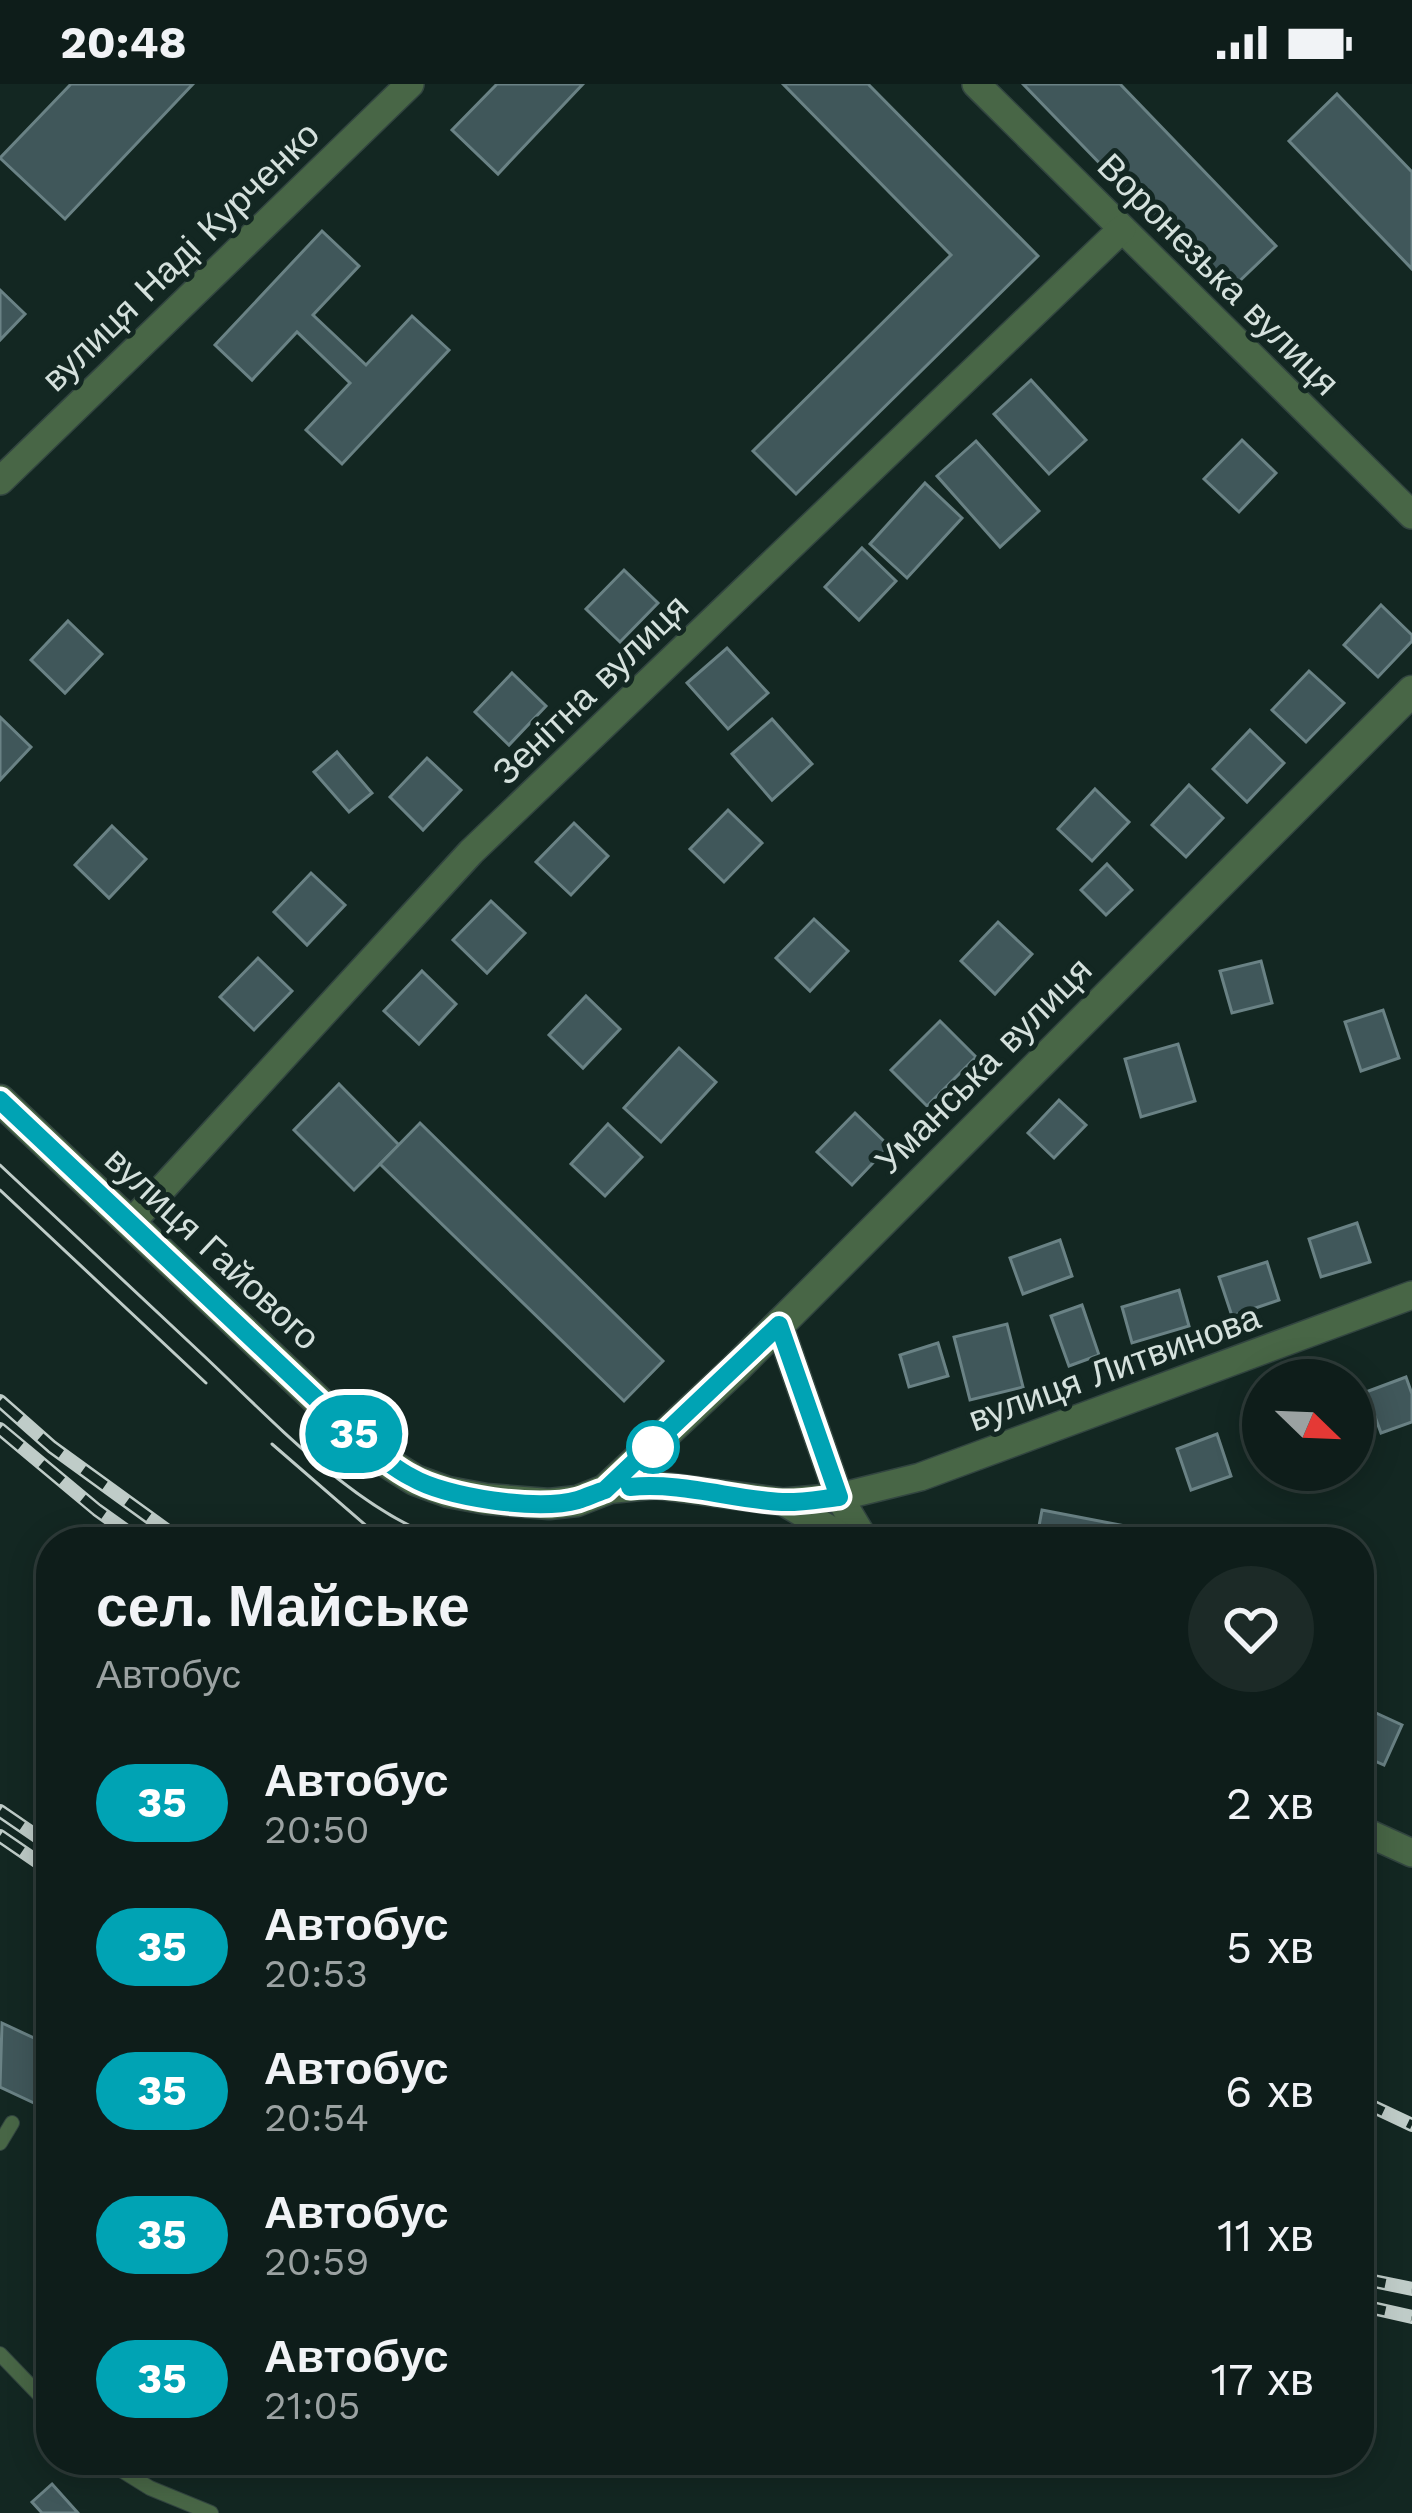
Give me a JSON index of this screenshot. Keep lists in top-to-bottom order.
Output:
{
  "streets": {
    "street": [
      "вулиця Наді Курченко",
      "Воронезька вулиця",
      "Зенітна вулиця",
      "Уманська вулиця",
      "вулиця Гайового",
      "вулиця Литвинова"
    ]
  },
  "crossings": [
    ["Воронезька вулиця", "Зенітна вулиця"],
    ["Зенітна вулиця", "вулиця Гайового"],
    ["Уманська вулиця", "вулиця Гайового"],
    ["вулиця Гайового", "вулиця Литвинова"]
  ],
  "lines": ["bus line 35"],
  "north": "bottom right",
  "page": {
    "status": "20:48",
    "on_map": "35",
    "heading": ["сел. Майське", "Автобус"],
    "list": [
      {
        "mark": "35",
        "name": "Автобус",
        "note": "20:50",
        "value": "2 хв"
      },
      {
        "mark": "35",
        "name": "Автобус",
        "note": "20:53",
        "value": "5 хв"
      },
      {
        "mark": "35",
        "name": "Автобус",
        "note": "20:54",
        "value": "6 хв"
      },
      {
        "mark": "35",
        "name": "Автобус",
        "note": "20:59",
        "value": "11 хв"
      },
      {
        "mark": "35",
        "name": "Автобус",
        "note": "21:05",
        "value": "17 хв"
      }
    ]
  }
}
